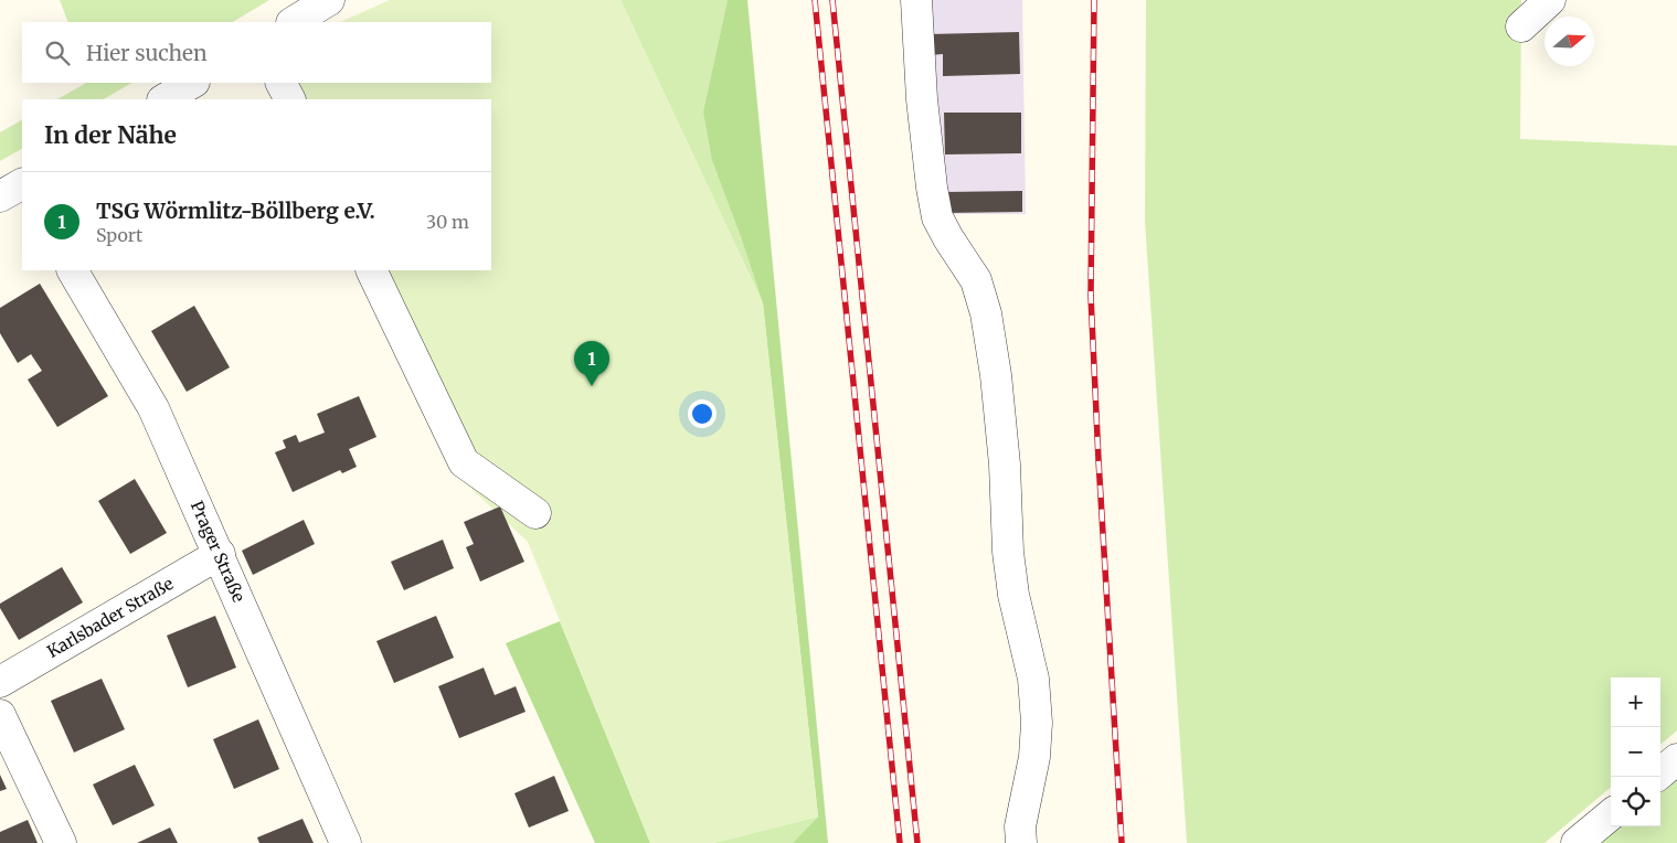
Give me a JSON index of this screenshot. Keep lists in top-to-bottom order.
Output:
{
  "streets": {
    "street": ["Prager Straße", "Karlsbader Straße"]
  },
  "crossings": [
    ["Prager Straße", "Karlsbader Straße"]
  ],
  "north": "right",
  "page": {
    "search": "Hier suchen",
    "heading": "In der Nähe",
    "list": [
      {
        "mark": "1",
        "name": "TSG Wörmlitz-Böllberg e.V.",
        "note": "Sport",
        "value": "30 m"
      }
    ],
    "pins": "1",
    "map_buttons": ["+", "−"]
  }
}
